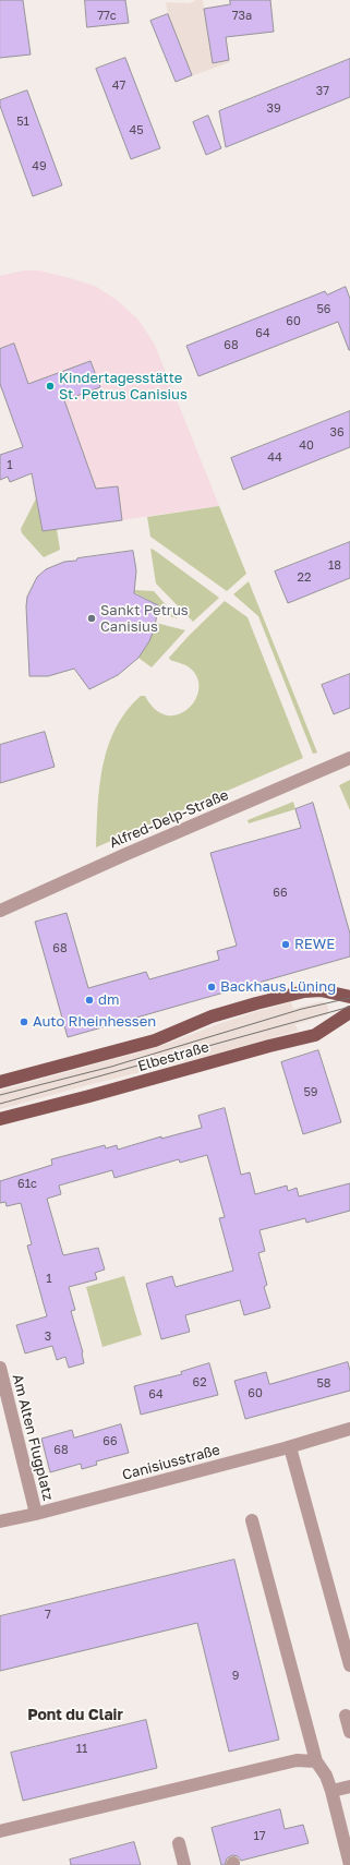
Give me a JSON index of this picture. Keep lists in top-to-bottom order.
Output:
{
  "streets": {
    "main road": ["Elbestraße"],
    "street": ["Alfred-Delp-Straße", "Am Alten Flugplatz", "Canisiusstraße"]
  },
  "crossings": [
    ["Am Alten Flugplatz", "Canisiusstraße"]
  ],
  "districts": ["Pont du Clair"],
  "places": [
    "Kindertagesstätte St. Petrus Canisius",
    "Sankt Petrus Canisius",
    "REWE",
    "Backhaus Lüning",
    "dm",
    "Auto Rheinhessen"
  ],
  "house_numbers": [
    "77c",
    "73a",
    "47",
    "37",
    "39",
    "51",
    "45",
    "49",
    "56",
    "60",
    "64",
    "68",
    "36",
    "40",
    "44",
    "1",
    "18",
    "22",
    "66",
    "68",
    "59",
    "61c",
    "1",
    "3",
    "62",
    "58",
    "60",
    "64",
    "66",
    "68",
    "7",
    "9",
    "11",
    "17"
  ]
}
